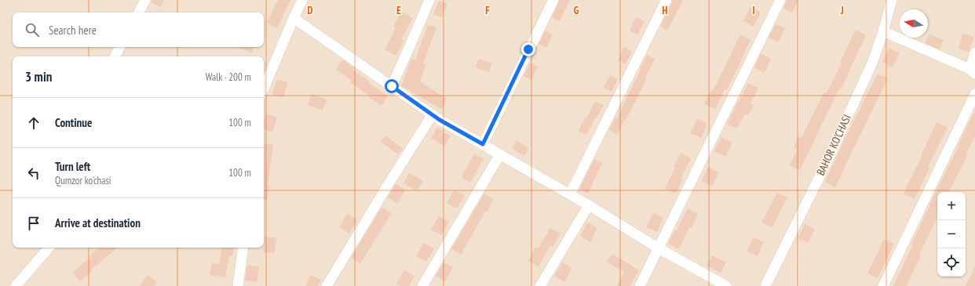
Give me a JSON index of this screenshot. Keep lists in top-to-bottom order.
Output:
{
  "streets": {
    "street": ["BAHOR KO'CHASI"]
  },
  "north": "left",
  "page": {
    "search": "Search here",
    "heading": ["3 min", "Walk · 200 m"],
    "list": [
      ["Continue", "100 m"],
      ["Turn left", "Qumzor ko'chasi", "100 m"],
      "Arrive at destination"
    ],
    "map_buttons": ["+", "−"]
  },
  "grid": {
    "columns": [
      "D",
      "E",
      "F",
      "G",
      "H",
      "I",
      "J"
    ]
  }
}
